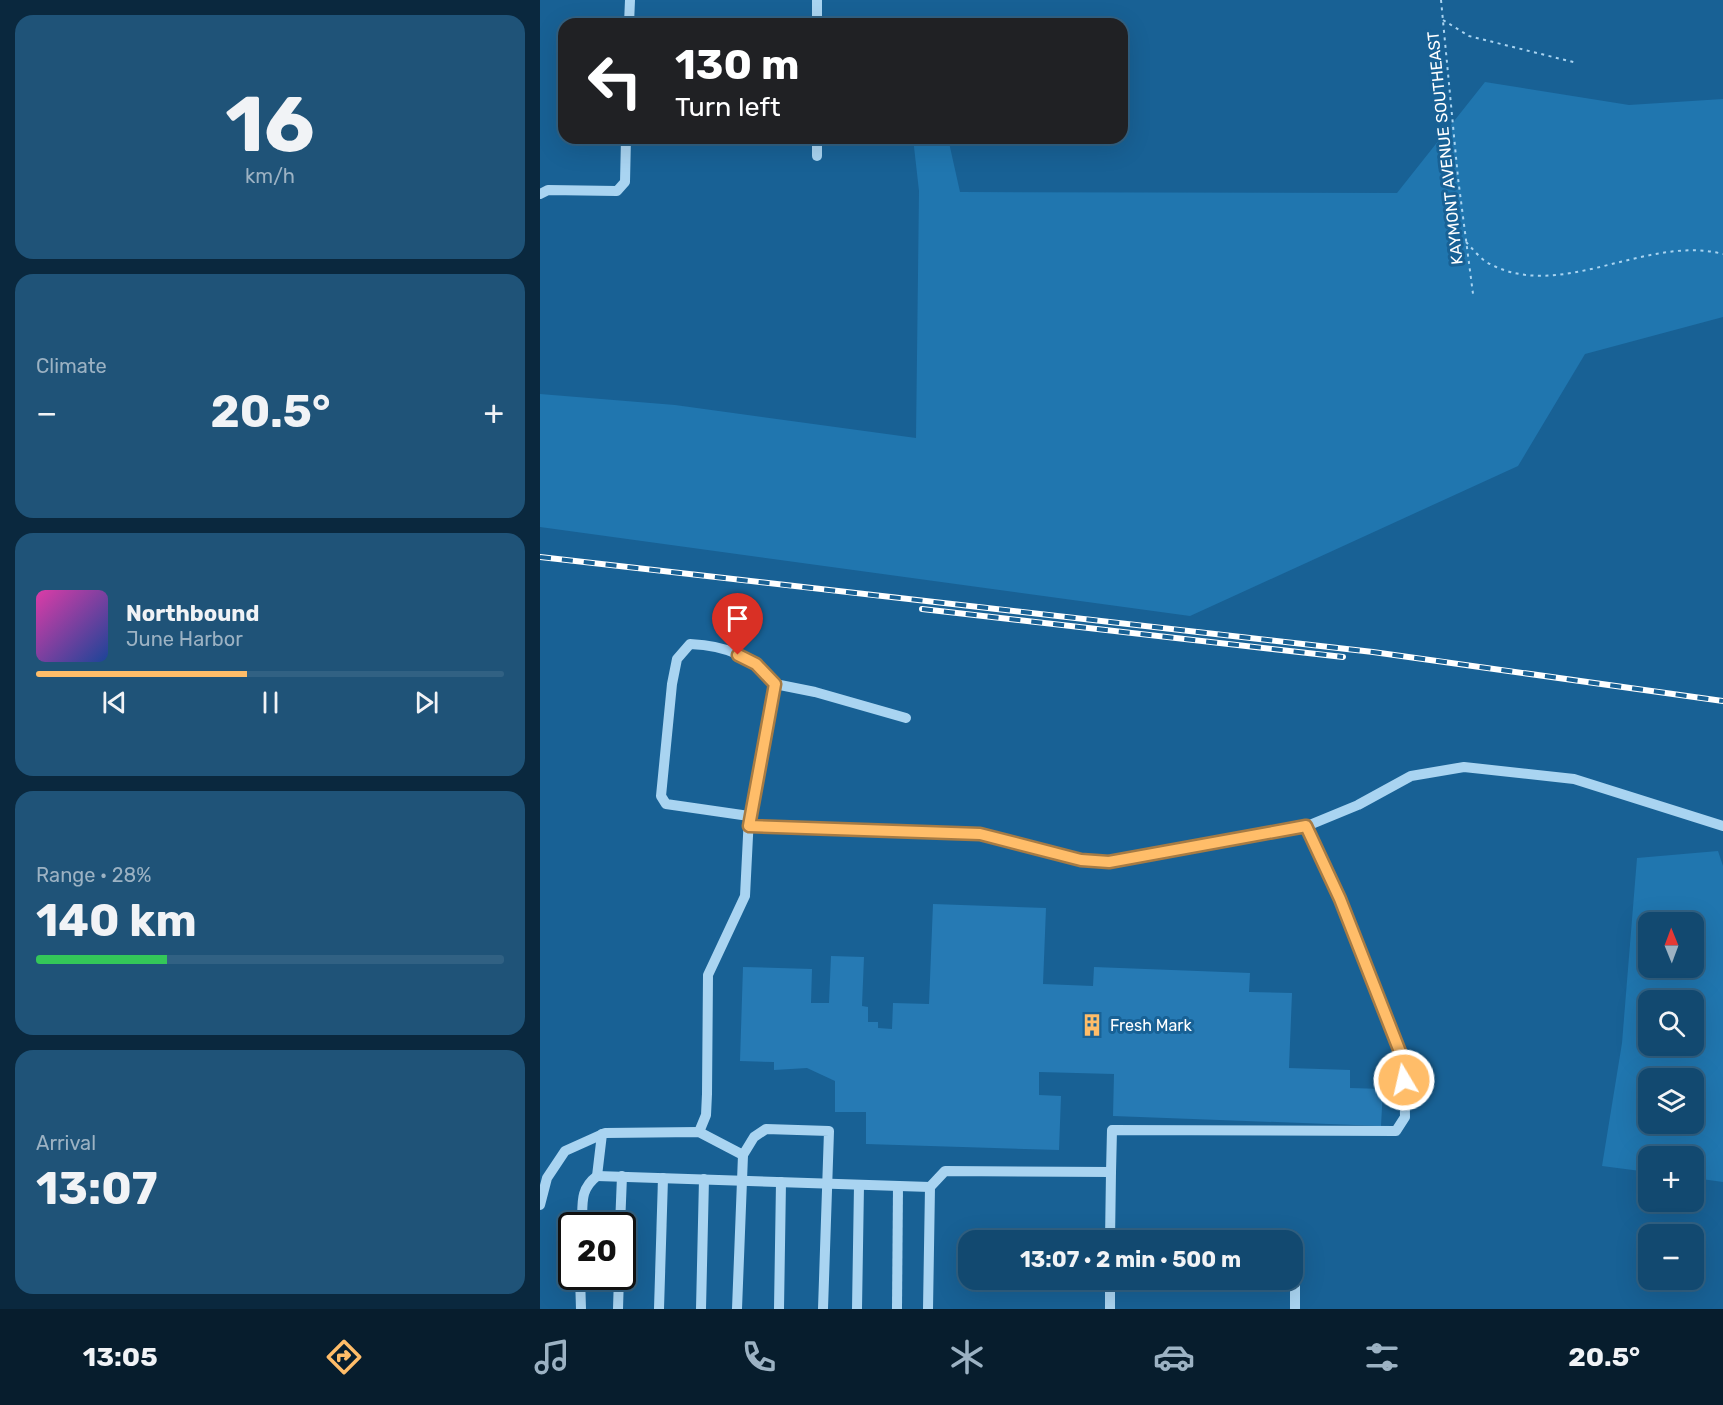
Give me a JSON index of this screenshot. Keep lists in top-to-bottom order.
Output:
{
  "streets": {
    "path": ["KAYMONT AVENUE SOUTHEAST"]
  },
  "places": {
    "building": ["Fresh Mark"]
  },
  "north": "top",
  "page": {
    "tile": [
      ["16", "km/h"],
      "Climate",
      ["Range · 28%", "140 km"],
      ["Arrival", "13:07"]
    ],
    "turn": ["130 m", "Turn left"],
    "heat": ["−", "20.5°", "+"],
    "song": ["Northbound", "June Harbor"],
    "map_buttons": ["+", "−"],
    "limit": "20",
    "trip": "13:07 · 2 min · 500 m",
    "tabs": ["13:05", "20.5°"]
  }
}
